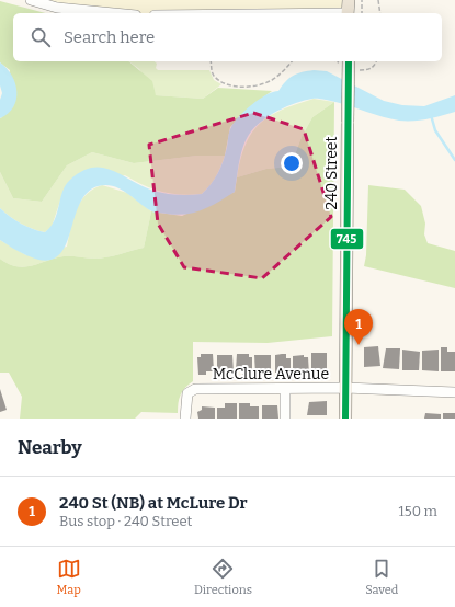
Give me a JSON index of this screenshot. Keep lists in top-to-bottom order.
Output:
{
  "streets": {
    "main road": ["240 Street"],
    "street": ["McClure Avenue"]
  },
  "crossings": [
    ["240 Street", "McClure Avenue"]
  ],
  "lines": ["transit line 745"],
  "page": {
    "search": "Search here",
    "pins": "1",
    "heading": "Nearby",
    "list": [
      {
        "mark": "1",
        "name": "240 St (NB) at McLure Dr",
        "note": "Bus stop · 240 Street",
        "value": "150 m"
      }
    ],
    "nav": ["Map", "Directions", "Saved"]
  }
}
